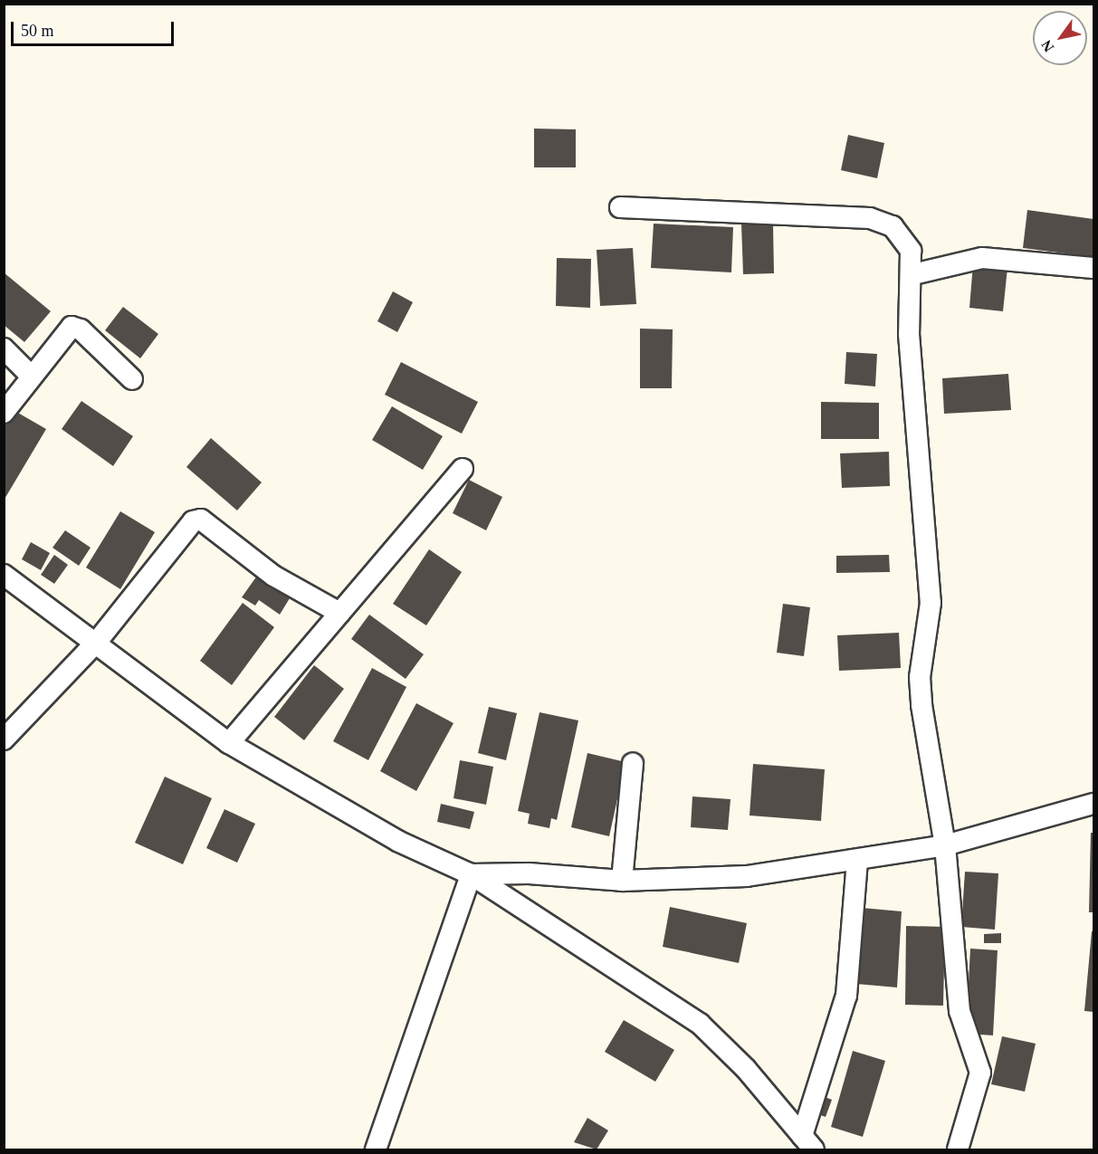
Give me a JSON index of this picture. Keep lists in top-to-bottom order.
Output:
{
  "scale_bar": "50 m",
  "north": "bottom left"
}
